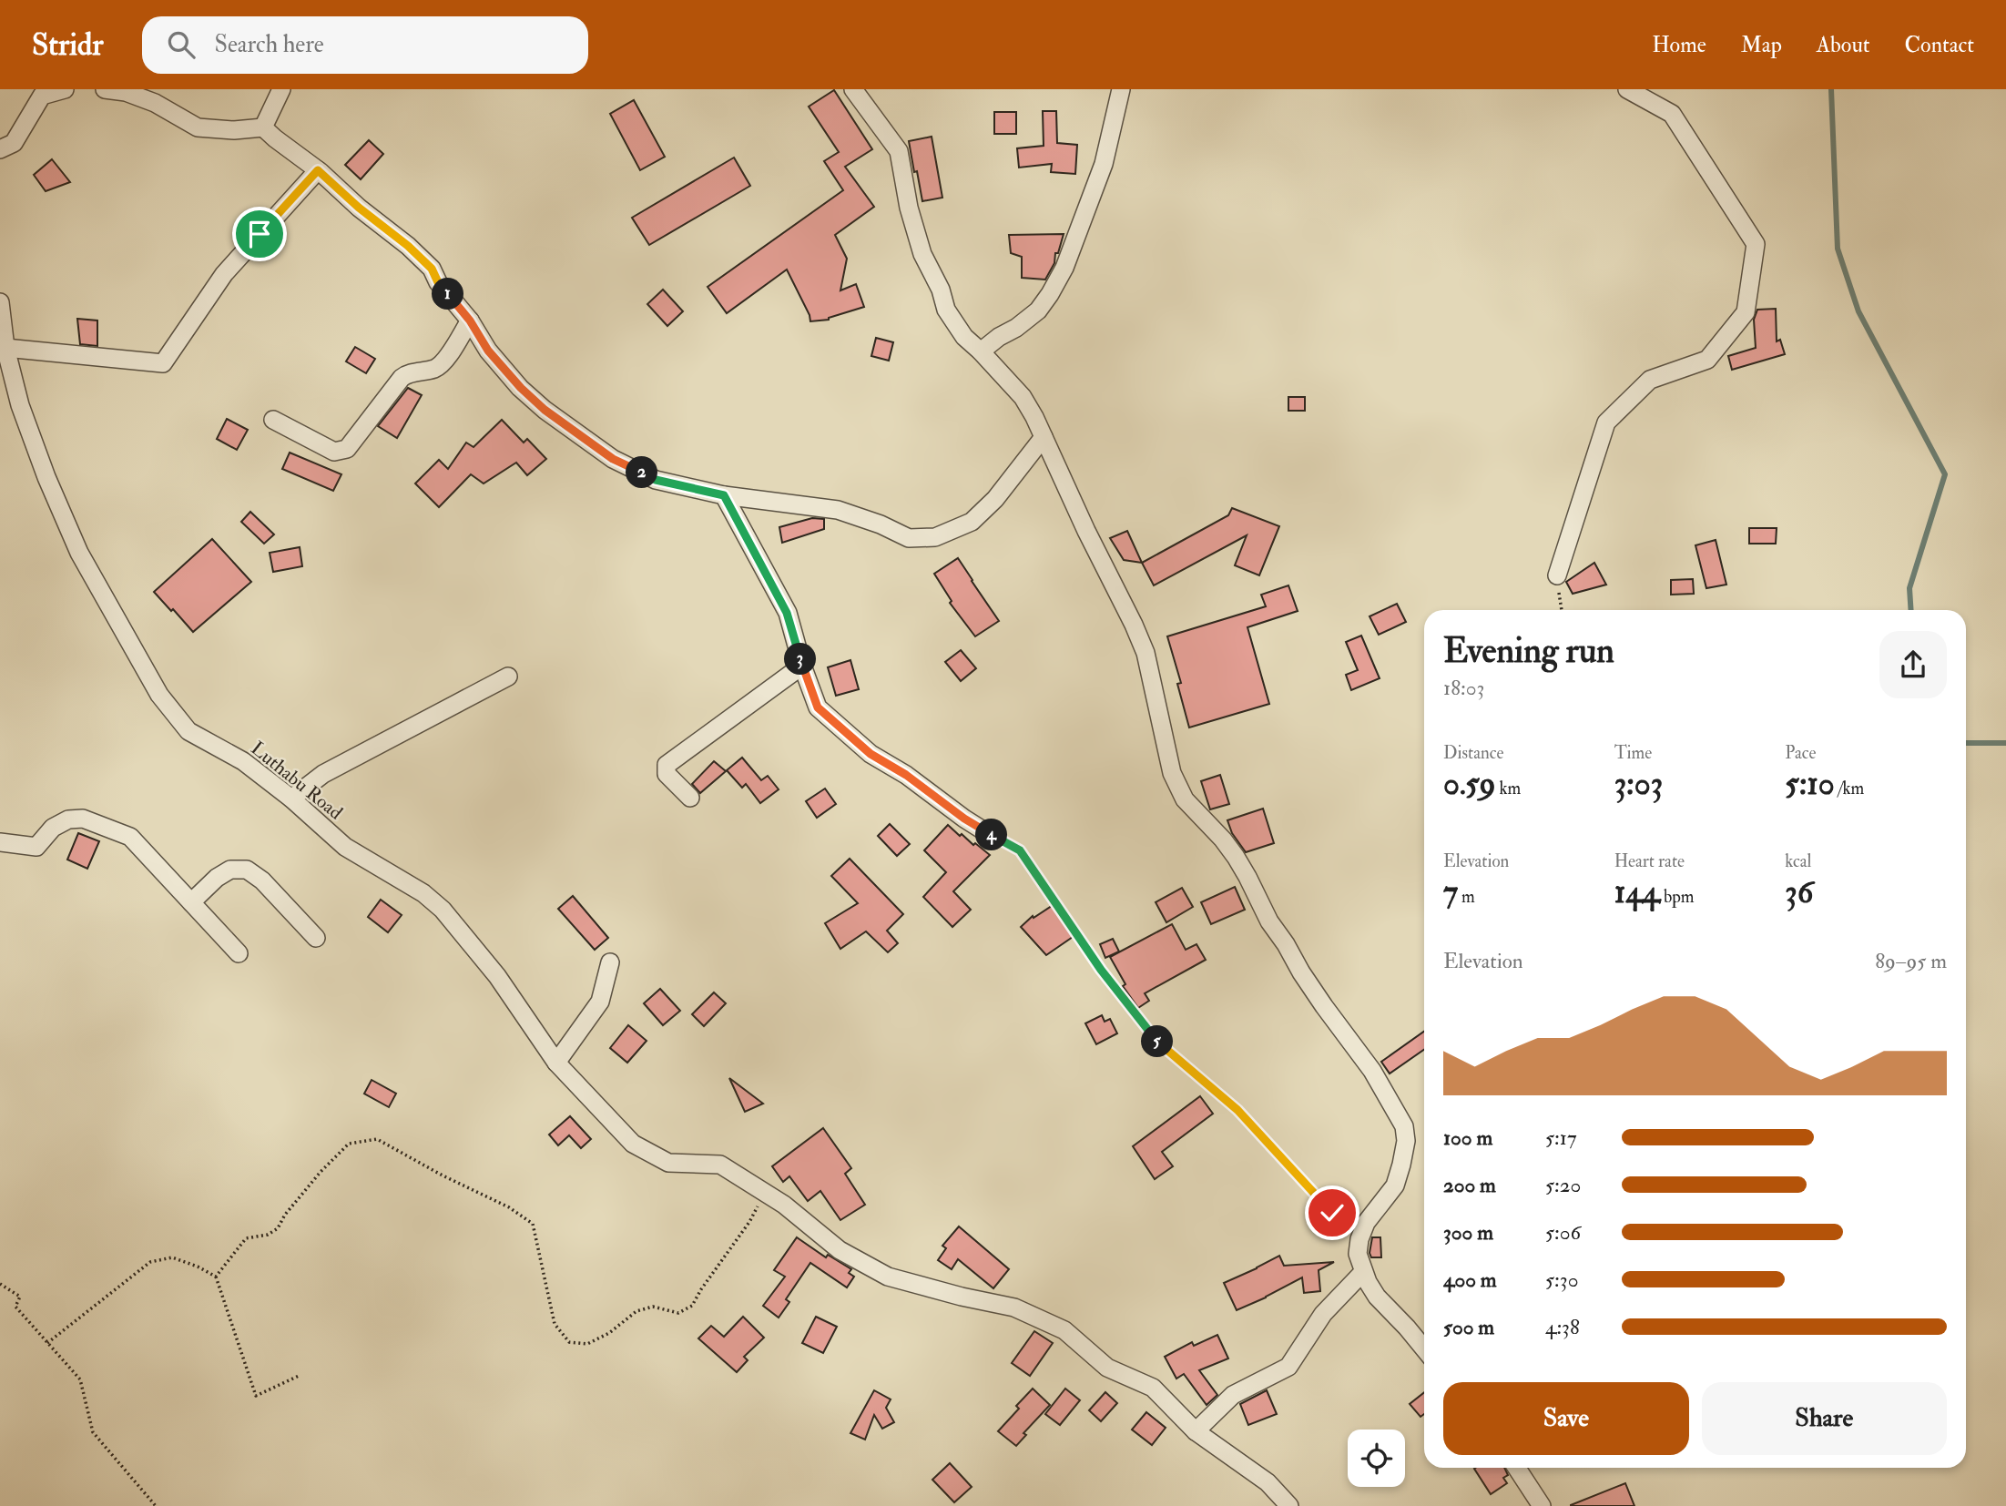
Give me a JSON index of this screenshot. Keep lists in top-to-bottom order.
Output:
{
  "streets": {
    "street": ["Luthabu Road"]
  },
  "page": {
    "header": "Stridr",
    "search": "Search here",
    "nav": [
      "Home",
      "Map",
      "About",
      "Contact"
    ],
    "pins": [
      "1",
      "2",
      "3",
      "4",
      "5"
    ],
    "heading": ["Evening run", "18:03"],
    "stats": [
      ["Distance", "0.59 km"],
      ["Time", "3:03"],
      ["Pace", "5:10 /km"],
      ["Elevation", "7 m"],
      ["Heart rate", "144 bpm"],
      ["kcal", "36"]
    ],
    "chart": ["Elevation", "89–95 m"],
    "list": [
      {
        "name": "100 m",
        "note": "5:17"
      },
      {
        "name": "200 m",
        "note": "5:20"
      },
      {
        "name": "300 m",
        "note": "5:06"
      },
      {
        "name": "400 m",
        "note": "5:30"
      },
      {
        "name": "500 m",
        "note": "4:38"
      }
    ],
    "buttons": ["Save", "Share"]
  }
}
